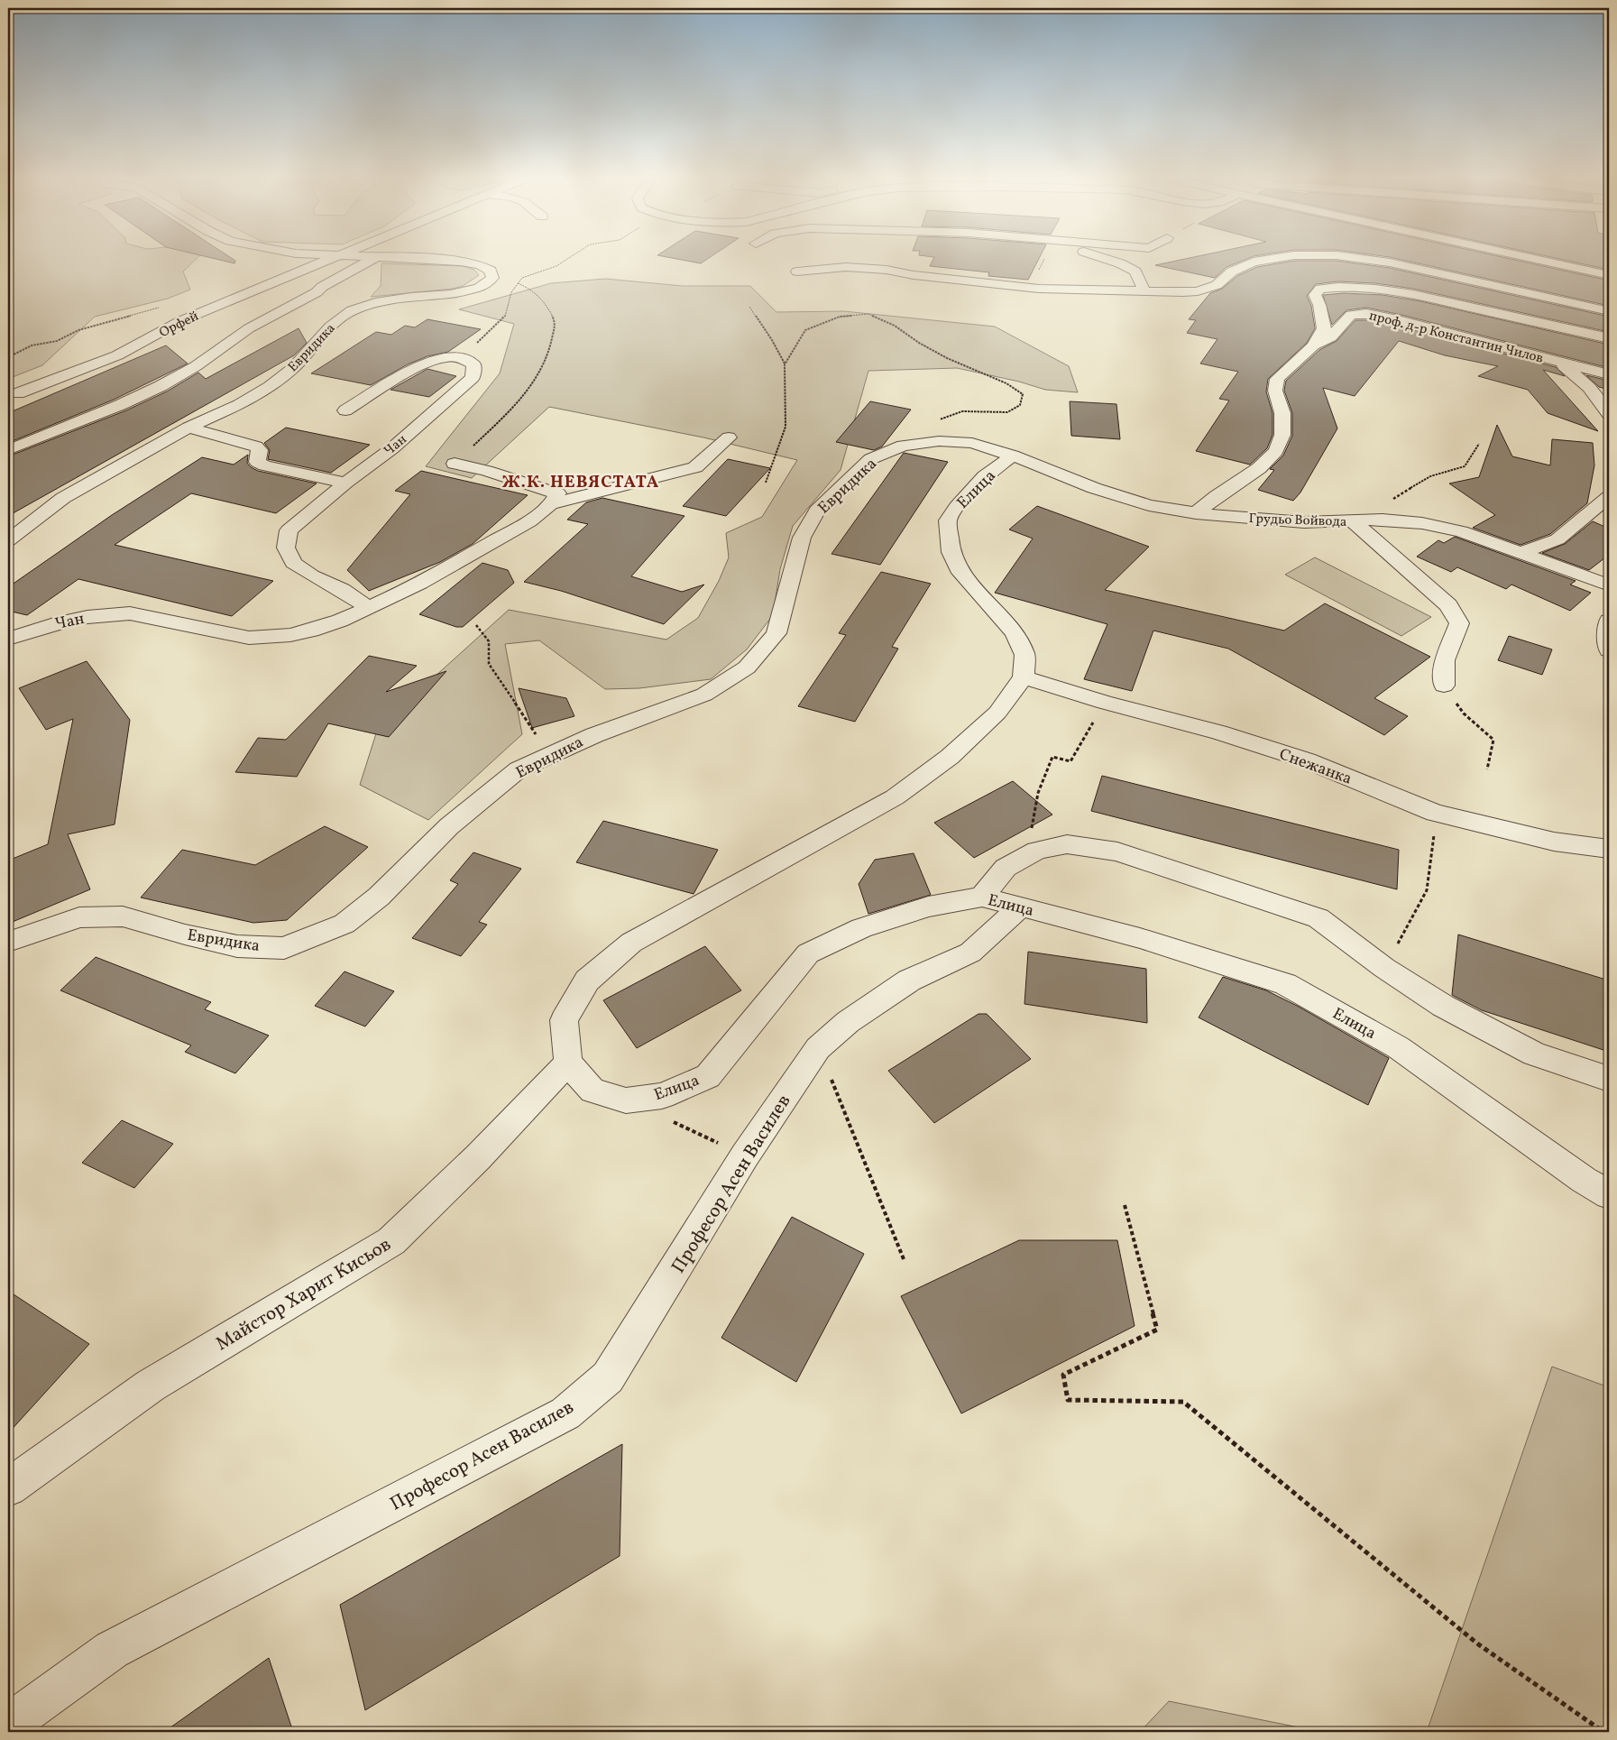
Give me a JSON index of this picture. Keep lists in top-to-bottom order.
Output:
{
  "streets": {
    "street": [
      "Орфей",
      "проф. д-р Константин Чилов",
      "Евридика",
      "Чан",
      "Елица",
      "Грудьо Войвода",
      "Снежанка",
      "Професор Асен Василев",
      "Майстор Харит Кисьов"
    ]
  },
  "crossings": [
    ["Евридика", "Елица"],
    ["Евридика", "Грудьо Войвода"],
    ["Елица", "Грудьо Войвода"],
    ["Елица", "Снежанка"],
    ["Елица", "Професор Асен Василев"],
    ["Елица", "Майстор Харит Кисьов"]
  ],
  "districts": ["Ж.К. НЕВЯСТАТА"]
}
